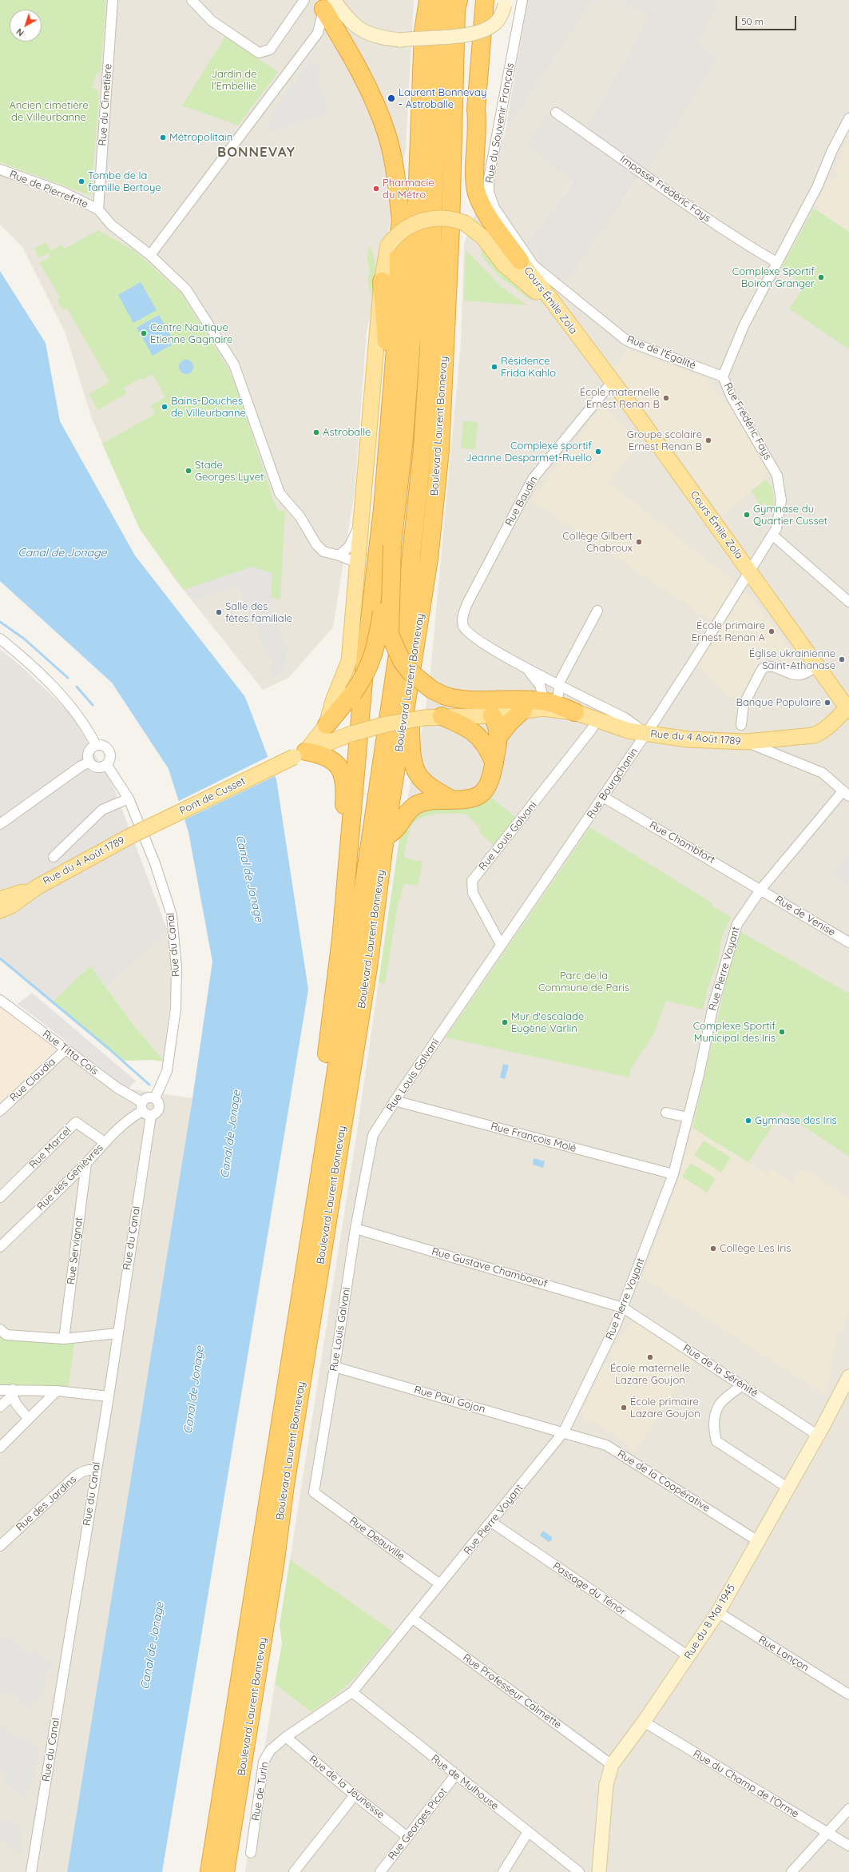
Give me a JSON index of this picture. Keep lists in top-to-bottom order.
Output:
{
  "streets": {
    "highway": ["Boulevard Laurent Bonnevay"],
    "main road": ["Cours Émile Zola", "Rue du 4 Août 1789", "Pont de Cusset"],
    "street": [
      "Rue du Cimetière",
      "Rue du Souvenir Français",
      "Impasse Frédéric Fays",
      "Rue de Pierrefrite",
      "Rue de l'Égalité",
      "Rue Frédéric Fays",
      "Rue Baudin",
      "Rue Bourgchanin",
      "Rue Louis Galvani",
      "Rue Chambfort",
      "Rue de Venise",
      "Rue du Canal",
      "Rue Pierre Voyant",
      "Rue Titta Coïs",
      "Rue Claudia",
      "Rue François Molé",
      "Rue Marcel",
      "Rue des Genièvres",
      "Rue Servignat",
      "Rue Gustave Chamboeuf",
      "Rue de la Sérénité",
      "Rue Paul Gojon",
      "Rue de la Coopérative",
      "Rue des Jardins",
      "Rue Deauville",
      "Passage du Ténor",
      "Rue du 8 Mai 1945",
      "Rue Lançon",
      "Rue Professeur Calmette",
      "Rue de Mulhouse",
      "Rue du Champ de l'Orme",
      "Rue de la Jeunesse",
      "Rue de Turin",
      "Rue Georges Picot"
    ]
  },
  "crossings": [
    ["Rue du Cimetière", "Rue de Pierrefrite"],
    ["Rue du Souvenir Français", "Cours Émile Zola"],
    ["Rue du Souvenir Français", "Rue de l'Égalité"],
    ["Impasse Frédéric Fays", "Rue Frédéric Fays"],
    ["Cours Émile Zola", "Rue de l'Égalité"],
    ["Cours Émile Zola", "Rue Frédéric Fays"],
    ["Cours Émile Zola", "Boulevard Laurent Bonnevay"],
    ["Cours Émile Zola", "Rue Baudin"],
    ["Cours Émile Zola", "Rue Bourgchanin"],
    ["Rue de l'Égalité", "Rue Frédéric Fays"],
    ["Rue Frédéric Fays", "Rue Bourgchanin"],
    ["Rue du 4 Août 1789", "Rue Bourgchanin"],
    ["Rue du 4 Août 1789", "Pont de Cusset"],
    ["Rue du 4 Août 1789", "Rue Louis Galvani"],
    ["Rue du 4 Août 1789", "Rue Pierre Voyant"],
    ["Rue Bourgchanin", "Rue Louis Galvani"],
    ["Rue Bourgchanin", "Rue Chambfort"],
    ["Rue Louis Galvani", "Rue François Molé"],
    ["Rue Louis Galvani", "Rue Gustave Chamboeuf"],
    ["Rue Louis Galvani", "Rue Paul Gojon"],
    ["Rue Louis Galvani", "Rue Deauville"],
    ["Rue Chambfort", "Rue de Venise"],
    ["Rue Chambfort", "Rue Pierre Voyant"],
    ["Rue de Venise", "Rue Pierre Voyant"],
    ["Rue du Canal", "Rue Titta Coïs"],
    ["Rue du Canal", "Rue des Genièvres"],
    ["Rue du Canal", "Rue des Jardins"],
    ["Rue Pierre Voyant", "Rue François Molé"],
    ["Rue Pierre Voyant", "Rue Gustave Chamboeuf"],
    ["Rue Pierre Voyant", "Rue de la Sérénité"],
    ["Rue Pierre Voyant", "Rue Paul Gojon"],
    ["Rue Pierre Voyant", "Rue de la Coopérative"],
    ["Rue Pierre Voyant", "Rue Deauville"],
    ["Rue Pierre Voyant", "Passage du Ténor"],
    ["Rue Pierre Voyant", "Rue Professeur Calmette"],
    ["Rue Pierre Voyant", "Rue de Mulhouse"],
    ["Rue Pierre Voyant", "Rue de la Jeunesse"],
    ["Rue Pierre Voyant", "Rue de Turin"],
    ["Rue Titta Coïs", "Rue Claudia"],
    ["Rue Titta Coïs", "Rue des Genièvres"],
    ["Rue Marcel", "Rue des Genièvres"],
    ["Rue des Genièvres", "Rue Servignat"],
    ["Rue Gustave Chamboeuf", "Rue de la Sérénité"],
    ["Rue de la Sérénité", "Rue du 8 Mai 1945"],
    ["Rue Paul Gojon", "Rue de la Coopérative"],
    ["Rue de la Coopérative", "Rue du 8 Mai 1945"],
    ["Passage du Ténor", "Rue du 8 Mai 1945"],
    ["Rue du 8 Mai 1945", "Rue Lançon"],
    ["Rue du 8 Mai 1945", "Rue Professeur Calmette"],
    ["Rue du 8 Mai 1945", "Rue du Champ de l'Orme"],
    ["Rue de Mulhouse", "Rue Georges Picot"],
    ["Rue de la Jeunesse", "Rue de Turin"],
    ["Rue de la Jeunesse", "Rue Georges Picot"]
  ],
  "districts": ["BONNEVAY"],
  "water": ["Canal de Jonage"],
  "parks": ["Jardin de l'Embellie", "Ancien cimetière de Villeurbanne", "Parc de la Commune de Paris"],
  "places": [
    "Laurent Bonnevay - Astroballe",
    "Métropolitain",
    "Tombe de la famille Bertoye",
    "Pharmacie du Métro",
    "Complexe Sportif Boiron Granger",
    "Centre Nautique Etienne Gagnaire",
    "Résidence Frida Kahlo",
    "École maternelle Ernest Renan B",
    "Bains-Douches de Villeurbanne",
    "Astroballe",
    "Groupe scolaire Ernest Renan B",
    "Complexe sportif Jeanne Desparmet-Ruello",
    "Stade Georges Lyvet",
    "Gymnase du Quartier Cusset",
    "Collège Gilbert Chabroux",
    "Salle des fêtes familiale",
    "École primaire Ernest Renan A",
    "Église ukrainienne Saint-Athanase",
    "Banque Populaire",
    "Mur d'escalade Eugène Varlin",
    "Complexe Sportif Municipal des Iris",
    "Gymnase des Iris",
    "Collège Les Iris",
    "École maternelle Lazare Goujon",
    "École primaire Lazare Goujon"
  ],
  "scale_bar": "50 m",
  "north": "bottom left"
}
